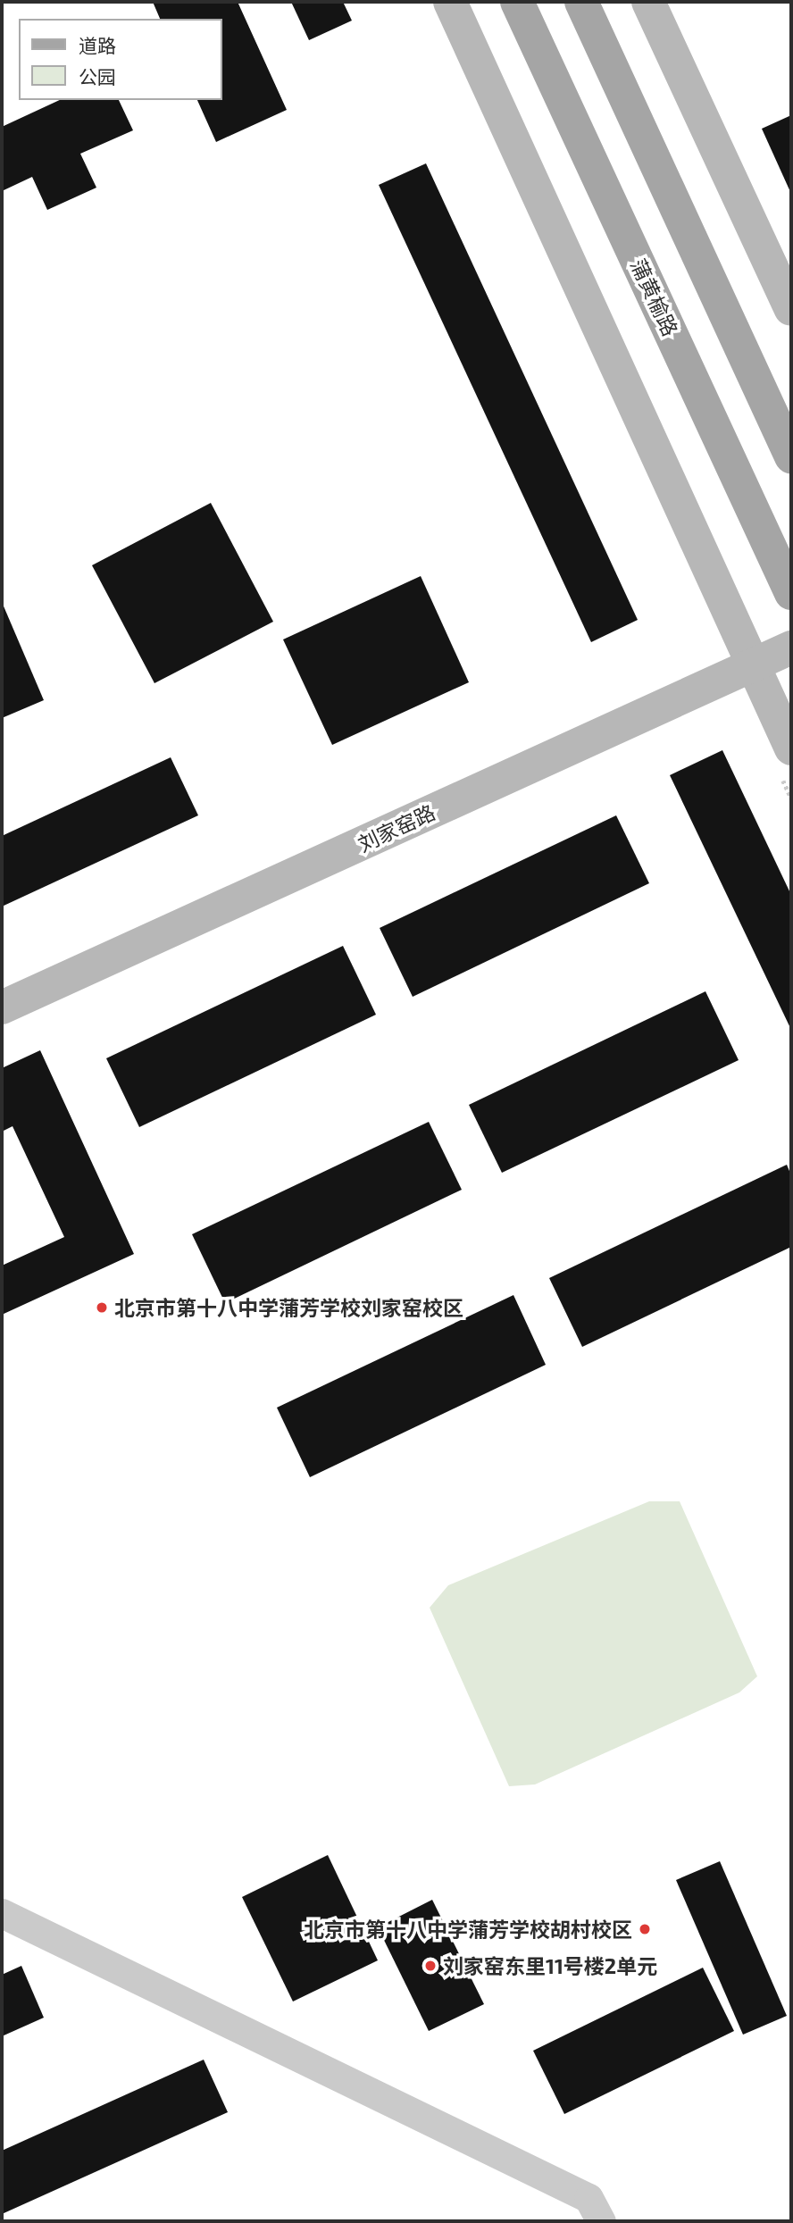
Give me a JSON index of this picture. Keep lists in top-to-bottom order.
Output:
{
  "streets": {
    "main road": ["蒲黄榆路"],
    "street": ["刘家窑路"]
  },
  "places": ["北京市第十八中学蒲芳学校刘家窑校区", "北京市第十八中学蒲芳学校胡村校区", "刘家窑东里11号楼2单元"],
  "legend": ["道路", "公园"]
}
